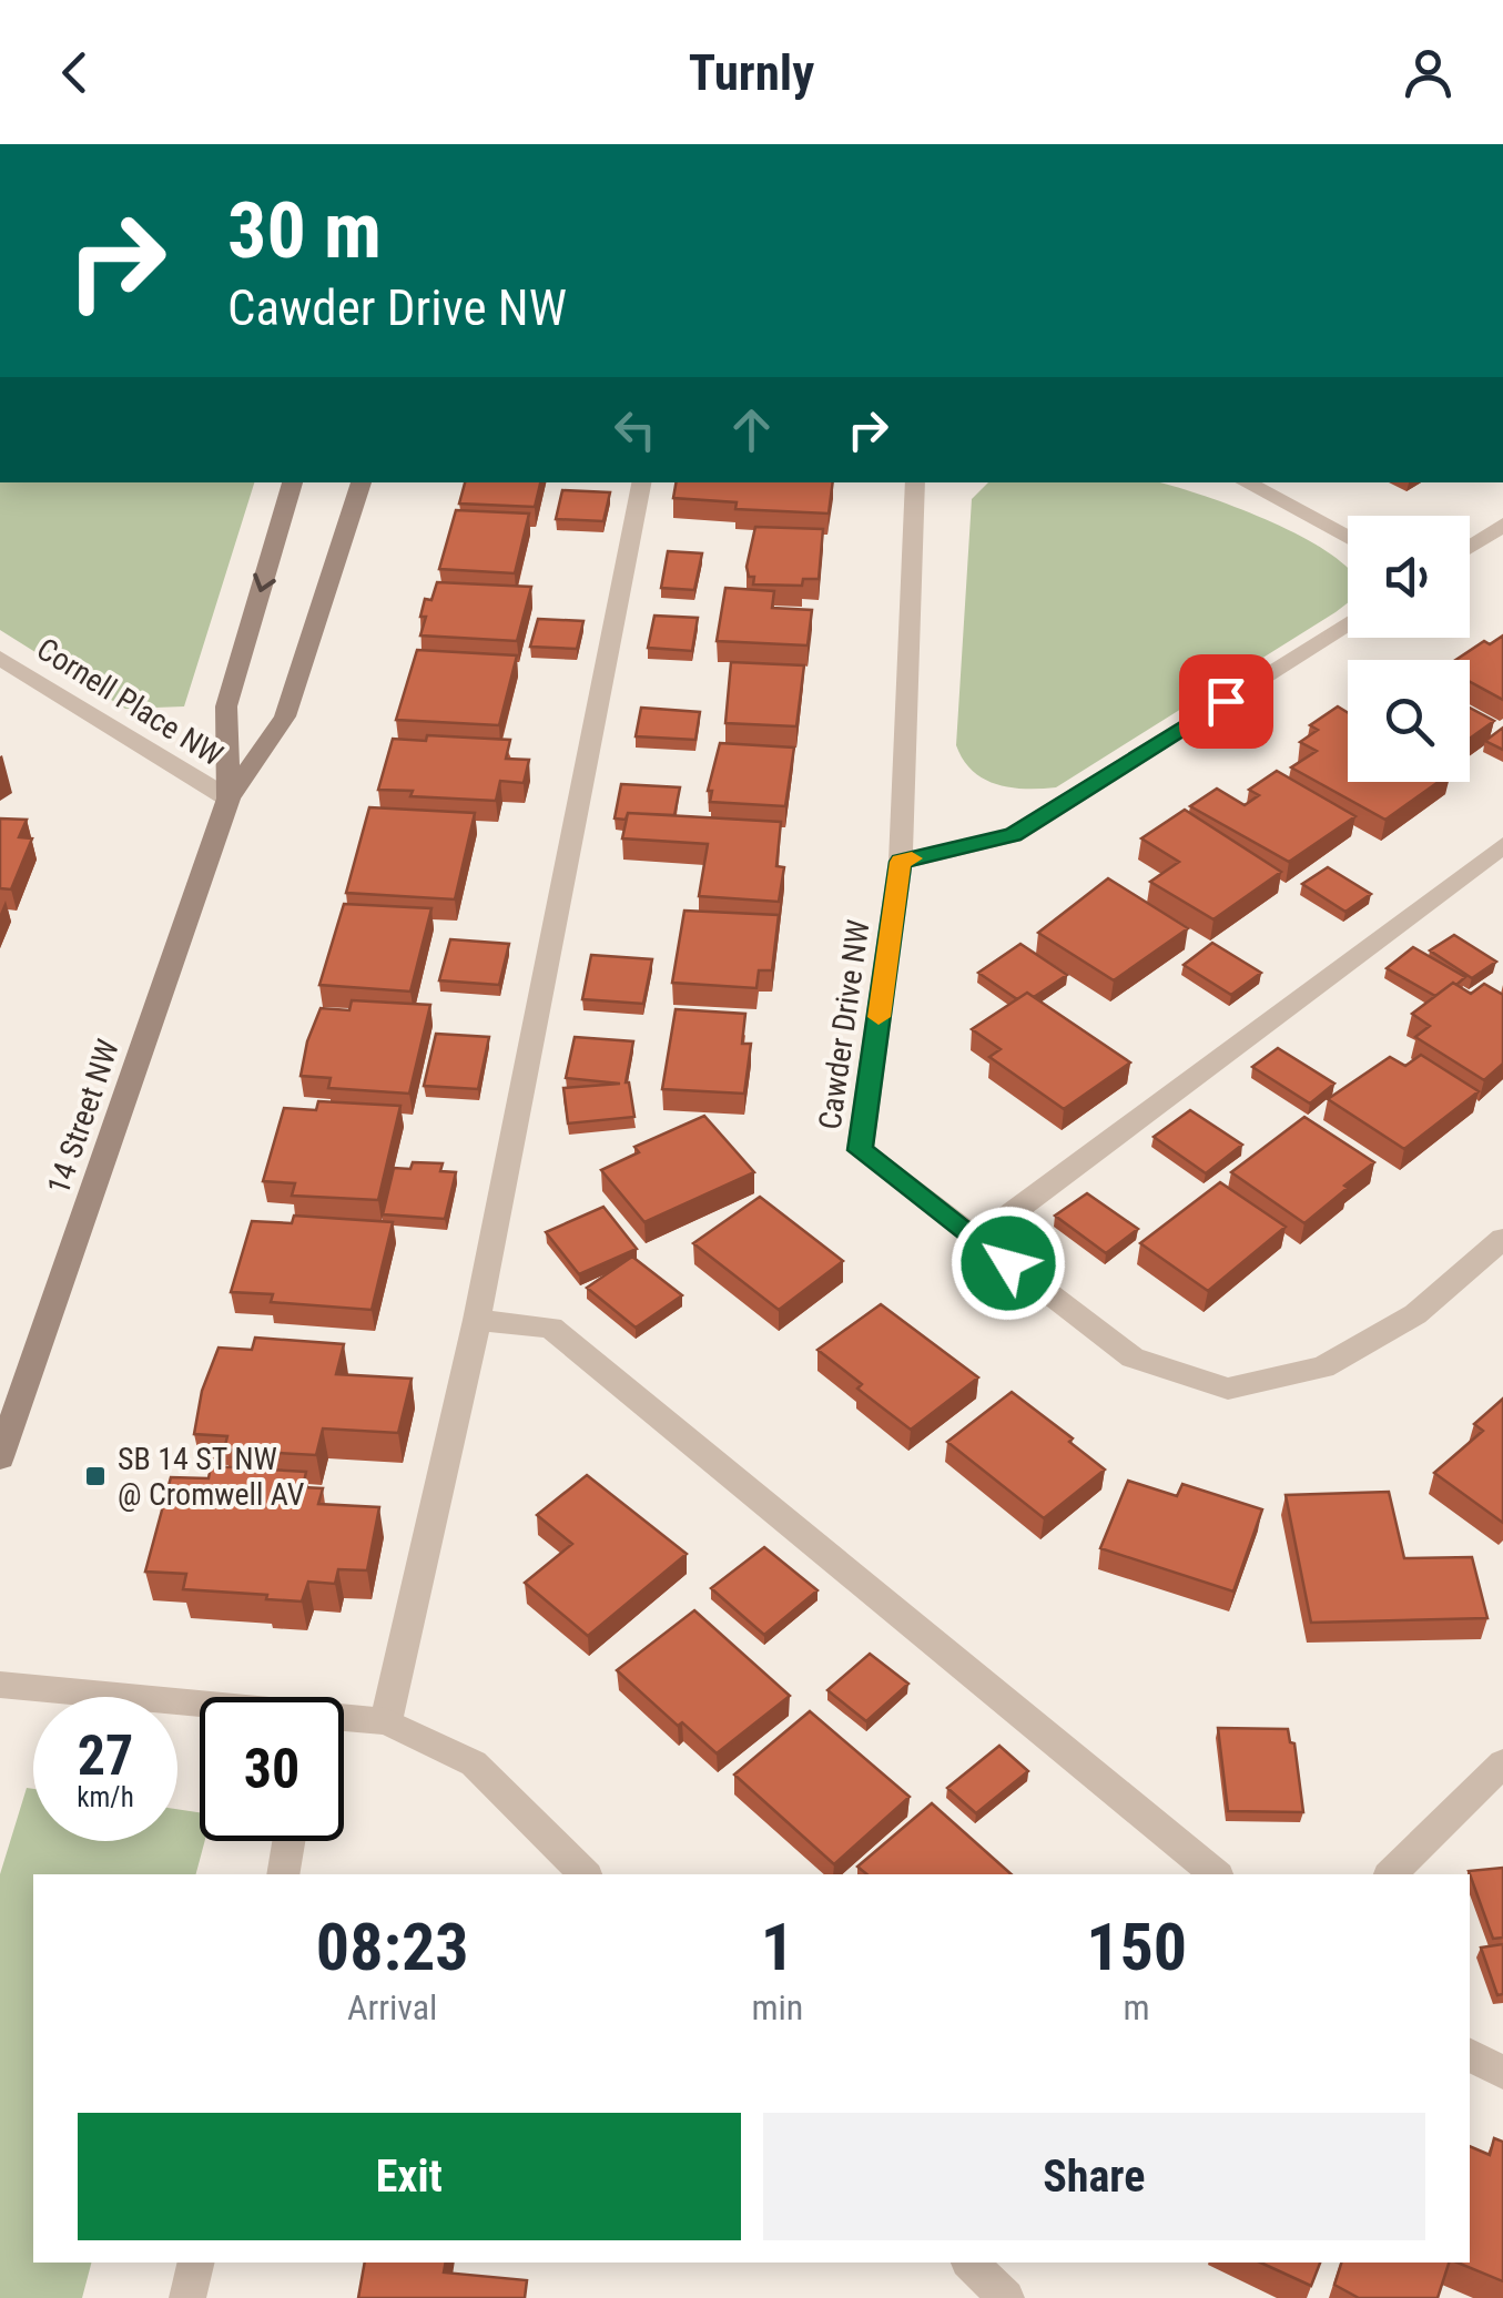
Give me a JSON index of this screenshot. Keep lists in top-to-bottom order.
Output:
{
  "streets": {
    "main road": ["14 Street NW"],
    "street": ["Cornell Place NW", "Cawder Drive NW"]
  },
  "crossings": [
    ["Cornell Place NW", "14 Street NW"]
  ],
  "places": {
    "transit": ["SB 14 ST NW @ Cromwell AV"]
  },
  "page": {
    "header": "Turnly",
    "turn": ["30 m", "Cawder Drive NW"],
    "speed": "27 km/h",
    "limit": "30",
    "eta": [
      "08:23",
      "Arrival",
      "1",
      "min",
      "150",
      "m"
    ],
    "buttons": ["Exit", "Share"]
  }
}
